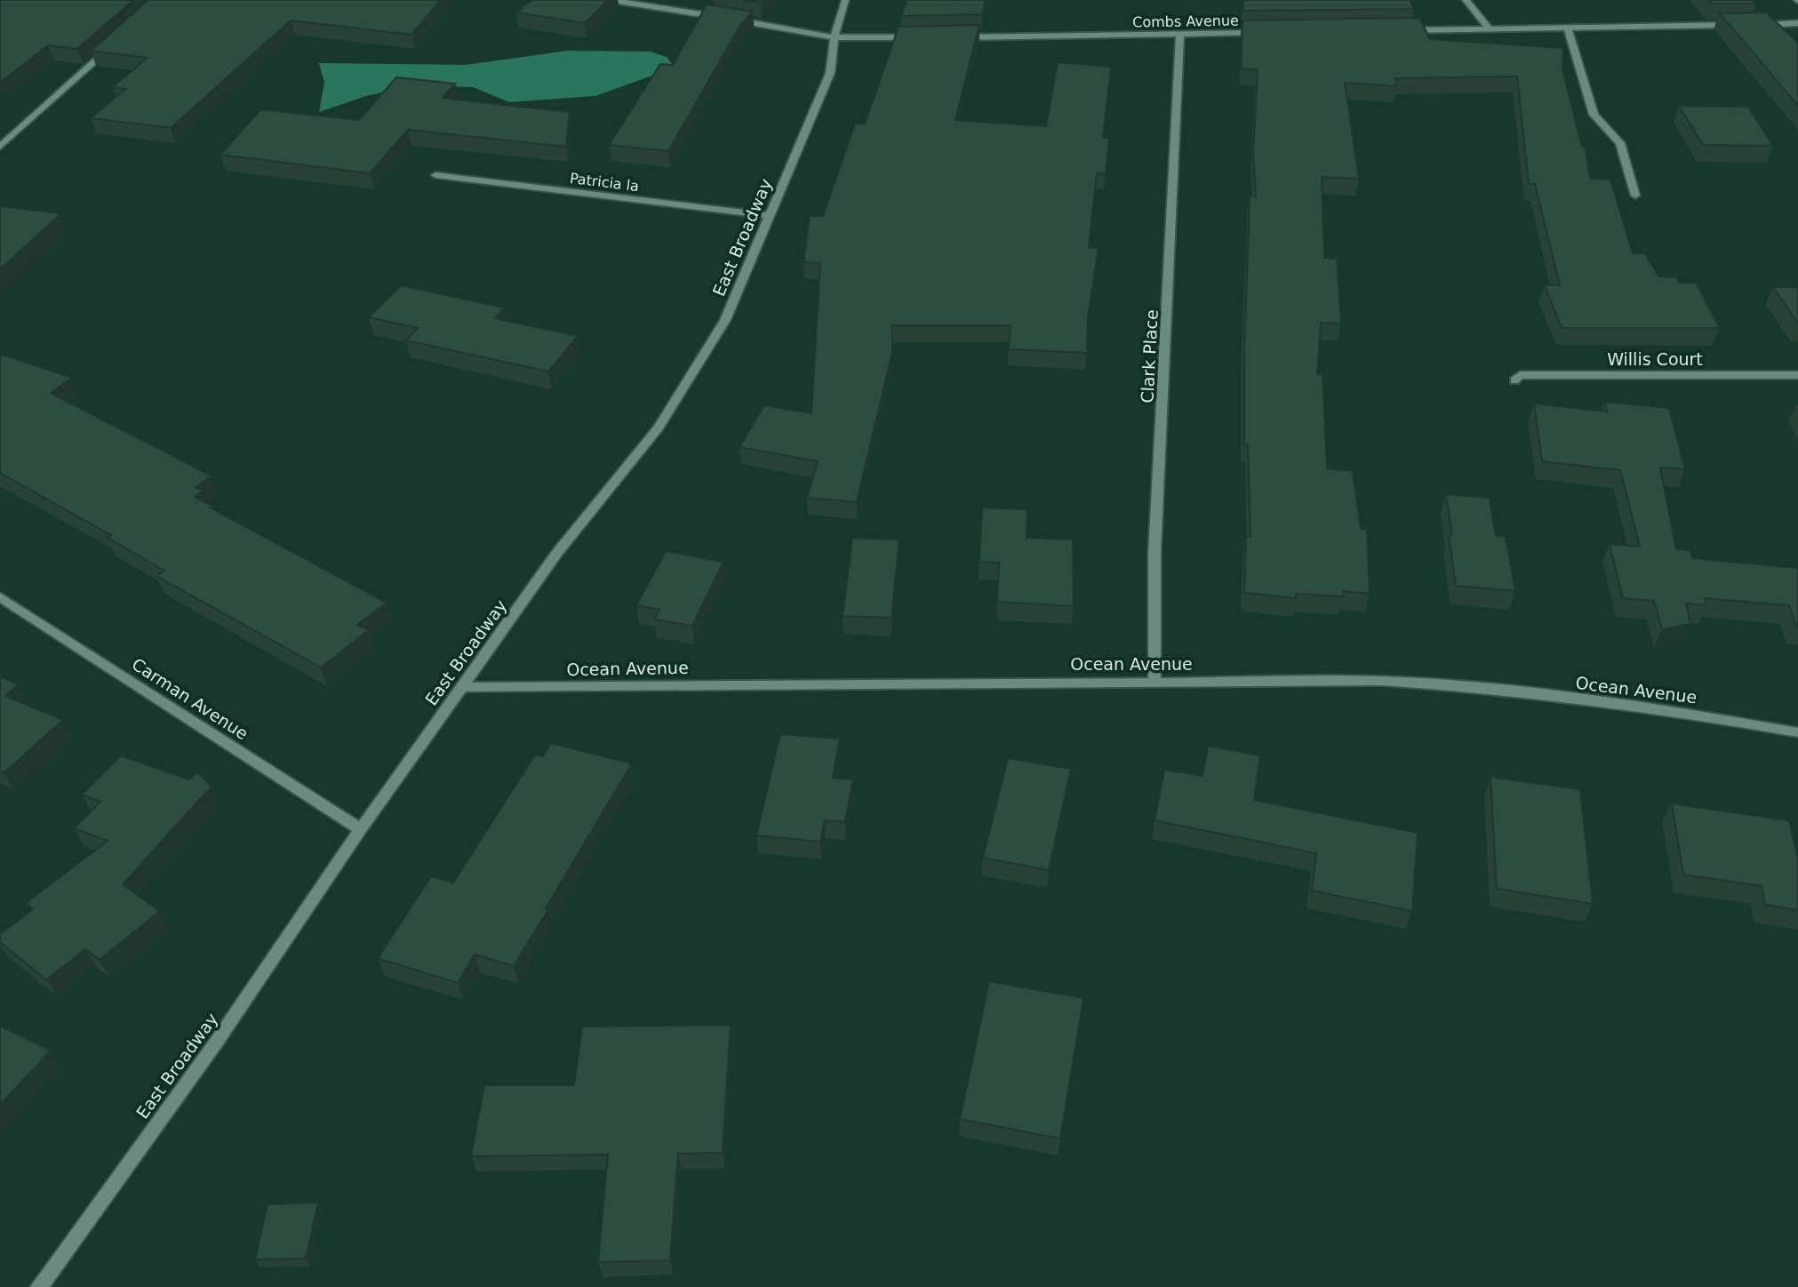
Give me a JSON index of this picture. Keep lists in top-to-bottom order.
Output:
{
  "streets": {
    "street": [
      "Combs Avenue",
      "Patricia la",
      "East Broadway",
      "Clark Place",
      "Willis Court",
      "Ocean Avenue",
      "Carman Avenue"
    ]
  },
  "crossings": [
    ["Combs Avenue", "Clark Place"],
    ["Patricia la", "East Broadway"],
    ["East Broadway", "Ocean Avenue"],
    ["East Broadway", "Carman Avenue"],
    ["Clark Place", "Ocean Avenue"]
  ]
}
